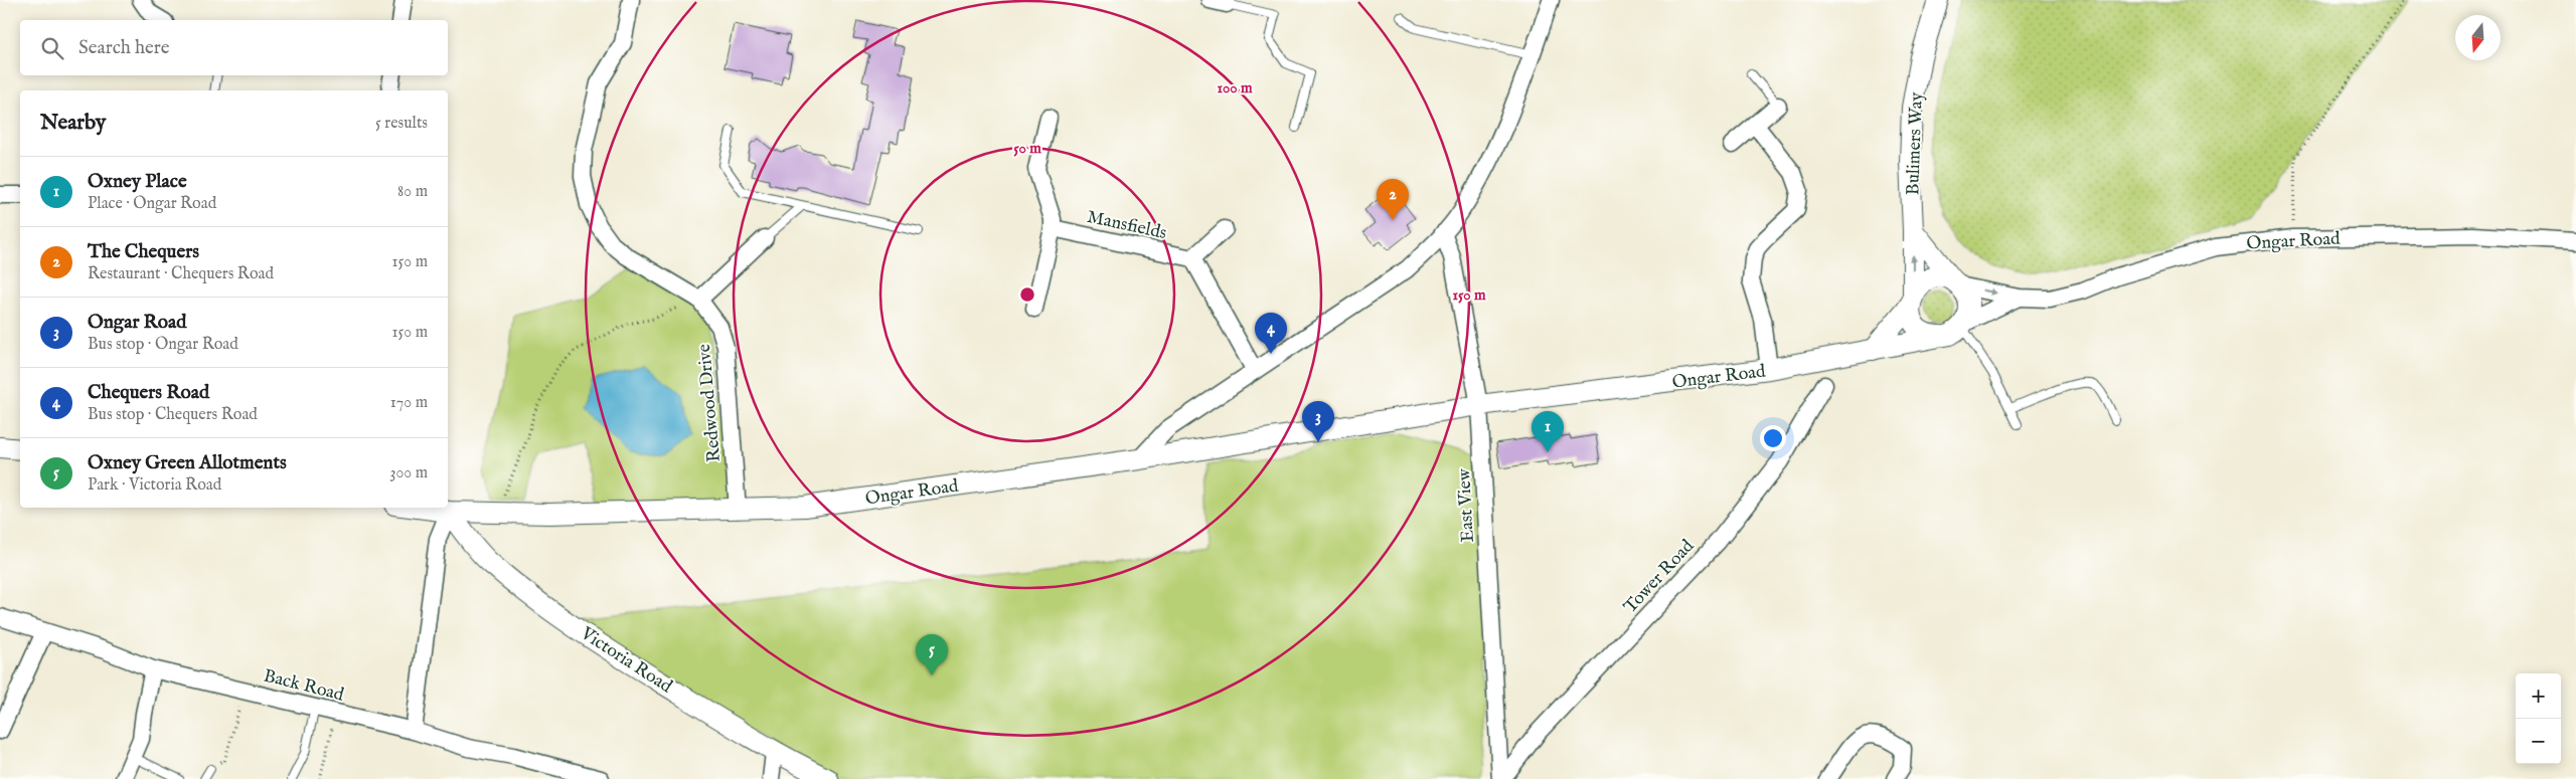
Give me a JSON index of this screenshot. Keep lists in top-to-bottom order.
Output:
{
  "streets": {
    "street": [
      "Bulimers Way",
      "Mansfields",
      "Ongar Road",
      "Redwood Drive",
      "East View",
      "Tower Road",
      "Victoria Road",
      "Back Road"
    ]
  },
  "crossings": [
    ["Bulimers Way", "Ongar Road"],
    ["Ongar Road", "Redwood Drive"],
    ["Ongar Road", "East View"],
    ["Ongar Road", "Victoria Road"],
    ["East View", "Tower Road"]
  ],
  "north": "bottom",
  "page": {
    "search": "Search here",
    "heading": ["Nearby", "5 results"],
    "list": [
      {
        "mark": "1",
        "name": "Oxney Place",
        "note": "Place · Ongar Road",
        "value": "80 m"
      },
      {
        "mark": "2",
        "name": "The Chequers",
        "note": "Restaurant · Chequers Road",
        "value": "150 m"
      },
      {
        "mark": "3",
        "name": "Ongar Road",
        "note": "Bus stop · Ongar Road",
        "value": "150 m"
      },
      {
        "mark": "4",
        "name": "Chequers Road",
        "note": "Bus stop · Chequers Road",
        "value": "170 m"
      },
      {
        "mark": "5",
        "name": "Oxney Green Allotments",
        "note": "Park · Victoria Road",
        "value": "300 m"
      }
    ],
    "pins": [
      "2",
      "4",
      "3",
      "1",
      "5"
    ],
    "map_buttons": ["+", "−"]
  },
  "rings": ["100 m", "50 m", "150 m"]
}
